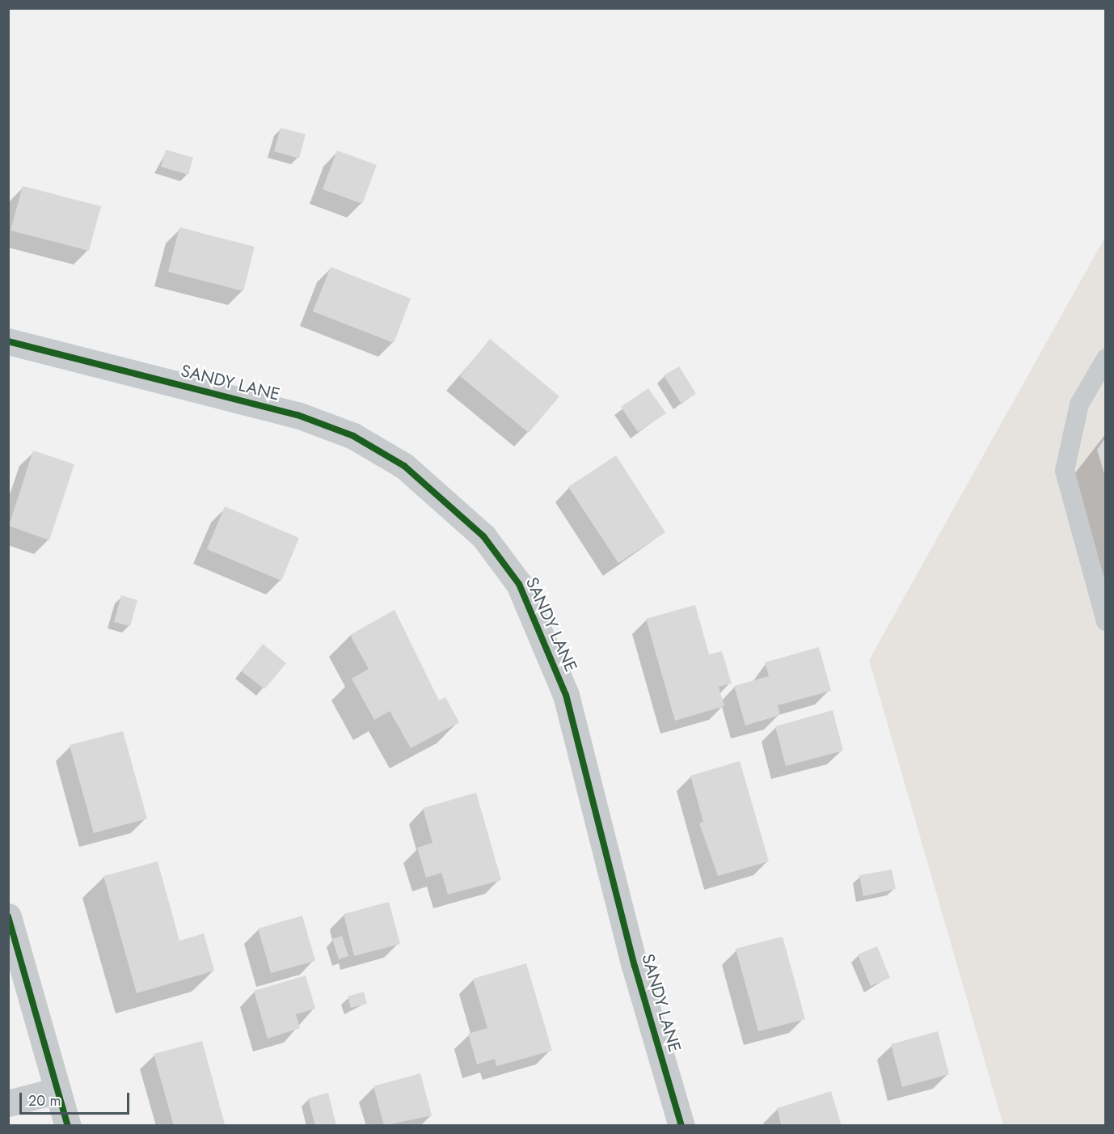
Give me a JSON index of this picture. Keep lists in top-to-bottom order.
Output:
{
  "streets": {
    "street": ["SANDY LANE"]
  },
  "scale_bar": "20 m"
}
